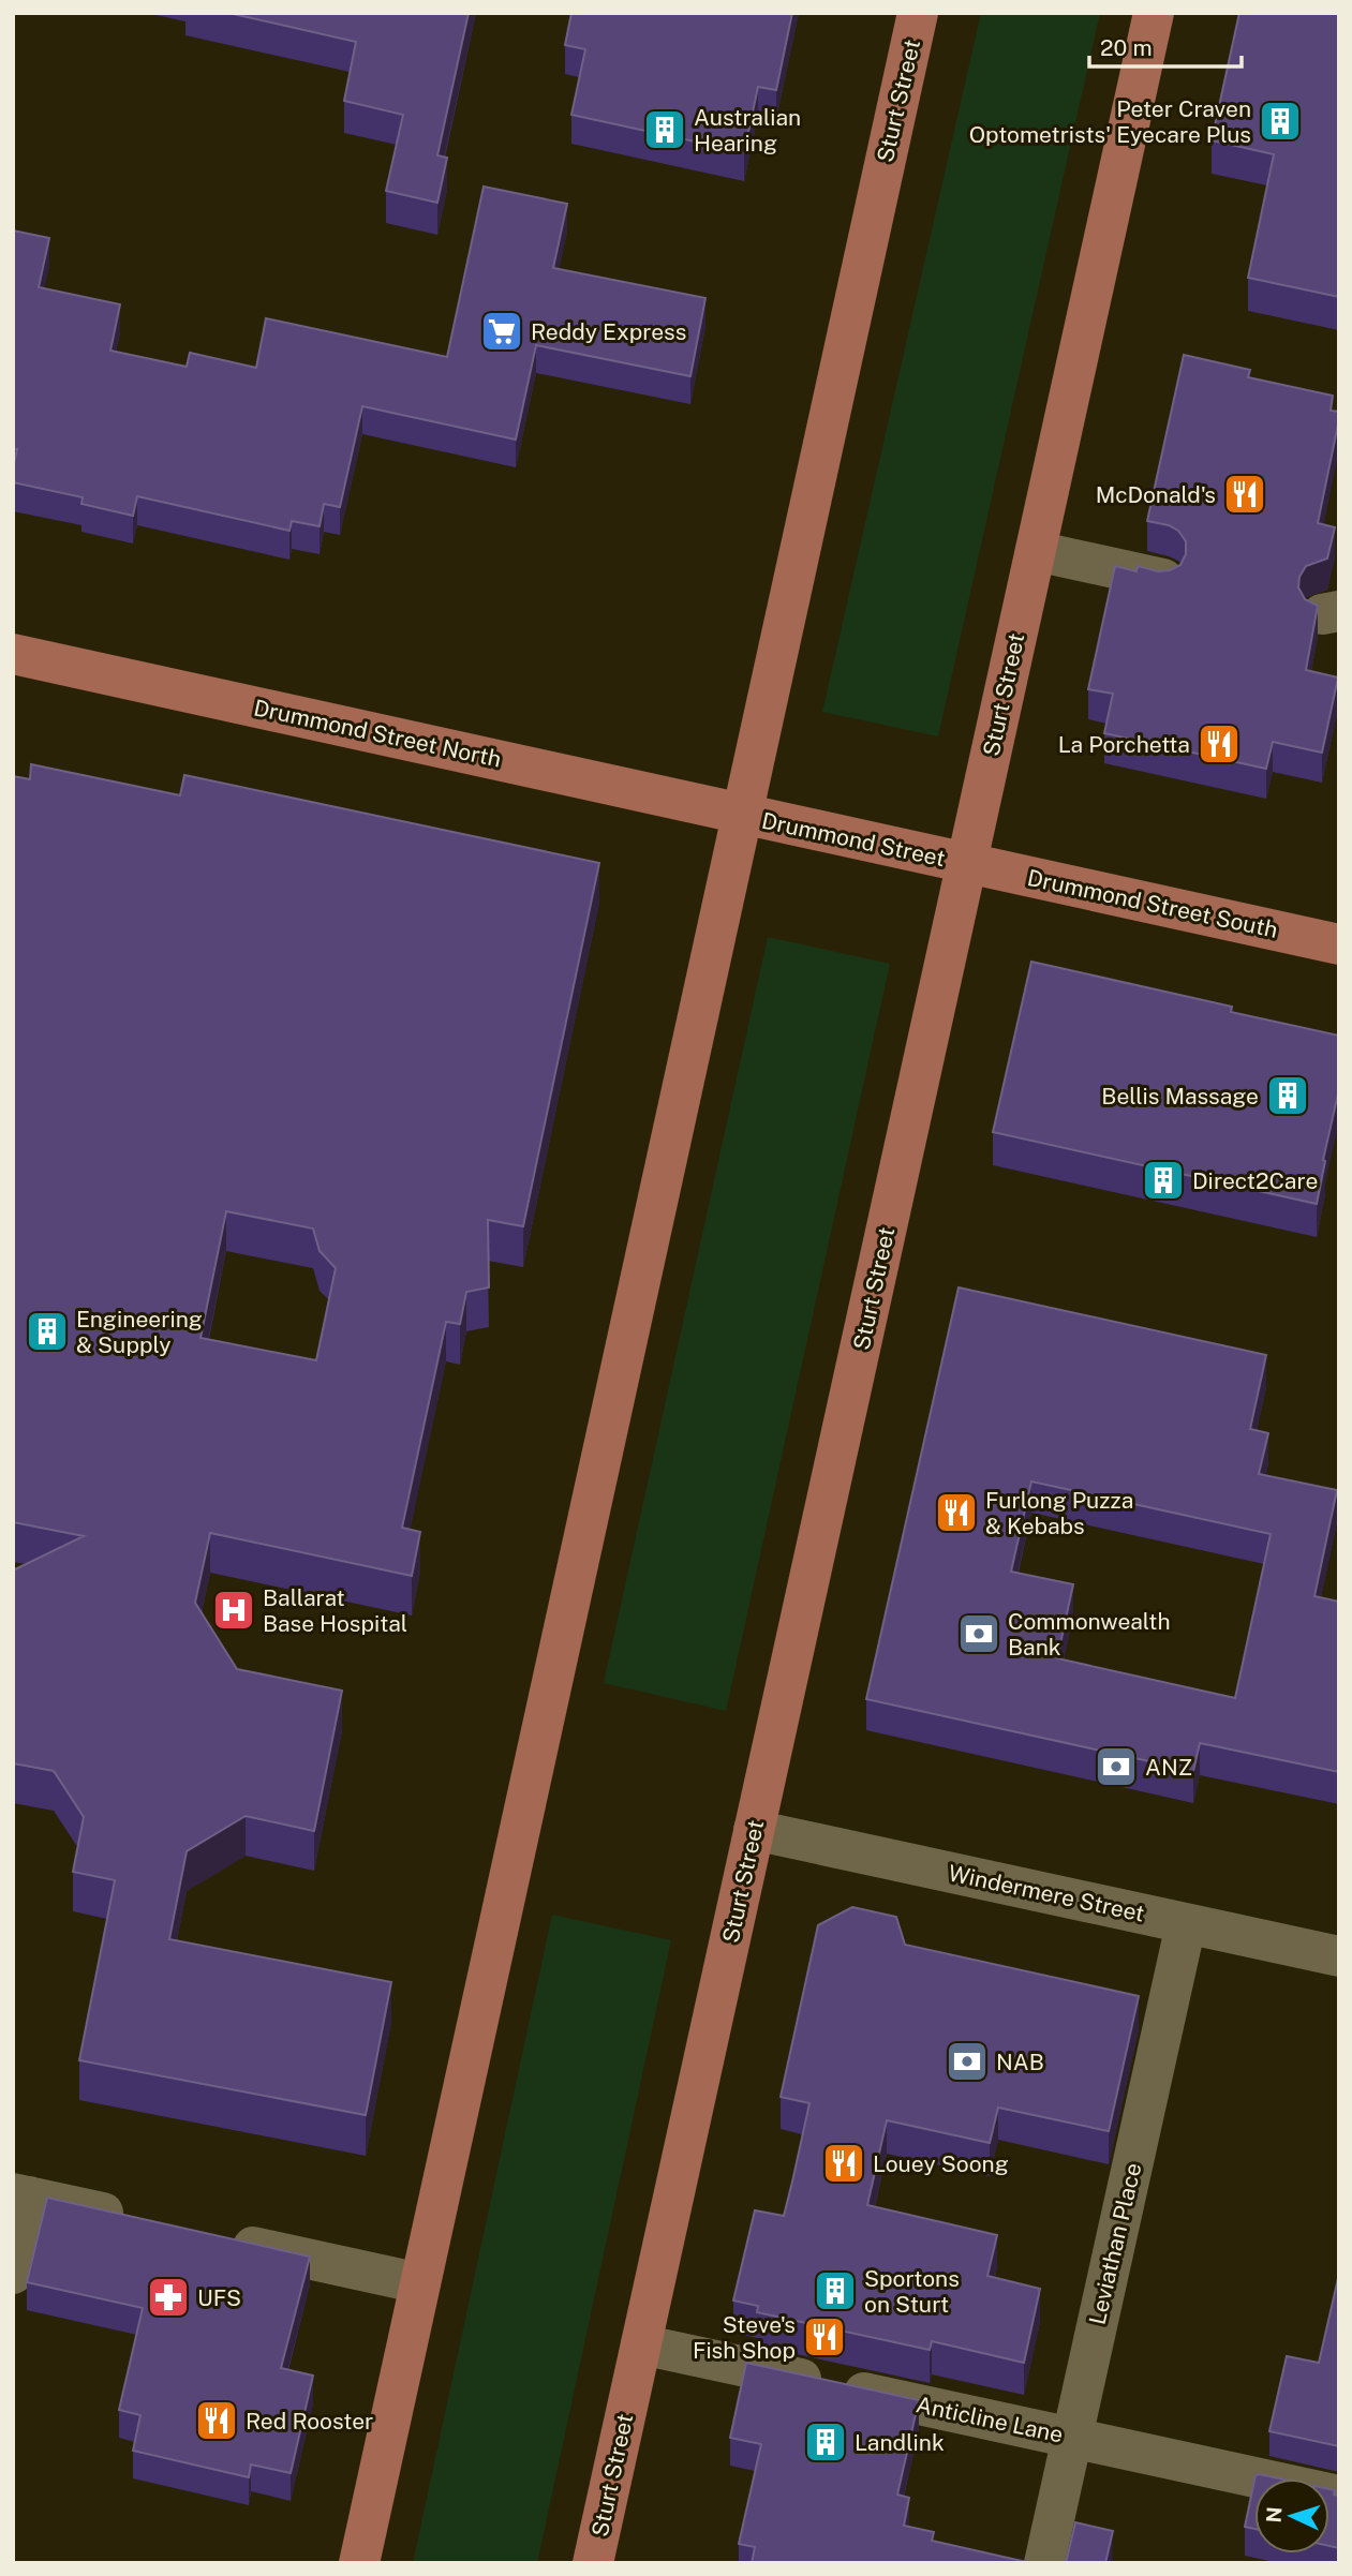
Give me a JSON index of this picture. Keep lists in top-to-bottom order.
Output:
{
  "streets": {
    "main road": [
      "Sturt Street",
      "Drummond Street North",
      "Drummond Street",
      "Drummond Street South"
    ],
    "street": ["Windermere Street", "Leviathan Place", "Anticline Lane"]
  },
  "crossings": [
    ["Sturt Street", "Drummond Street North"],
    ["Sturt Street", "Drummond Street"],
    ["Sturt Street", "Drummond Street South"],
    ["Sturt Street", "Windermere Street"],
    ["Sturt Street", "Anticline Lane"],
    ["Drummond Street North", "Drummond Street"],
    ["Drummond Street", "Drummond Street South"],
    ["Windermere Street", "Leviathan Place"],
    ["Leviathan Place", "Anticline Lane"]
  ],
  "places": {
    "building": [
      "Peter Craven Optometrists' Eyecare Plus",
      "Australian Hearing",
      "Bellis Massage",
      "Direct2Care",
      "Engineering & Supply",
      "Sportons on Sturt",
      "Landlink"
    ],
    "supermarket": ["Reddy Express"],
    "restaurant": [
      "McDonald's",
      "La Porchetta",
      "Furlong Puzza & Kebabs",
      "Louey Soong",
      "Steve's Fish Shop",
      "Red Rooster"
    ],
    "hospital": ["Ballarat Base Hospital"],
    "bank": ["Commonwealth Bank", "ANZ", "NAB"],
    "pharmacy": ["UFS"]
  },
  "scale_bar": "20 m",
  "north": "left"
}
